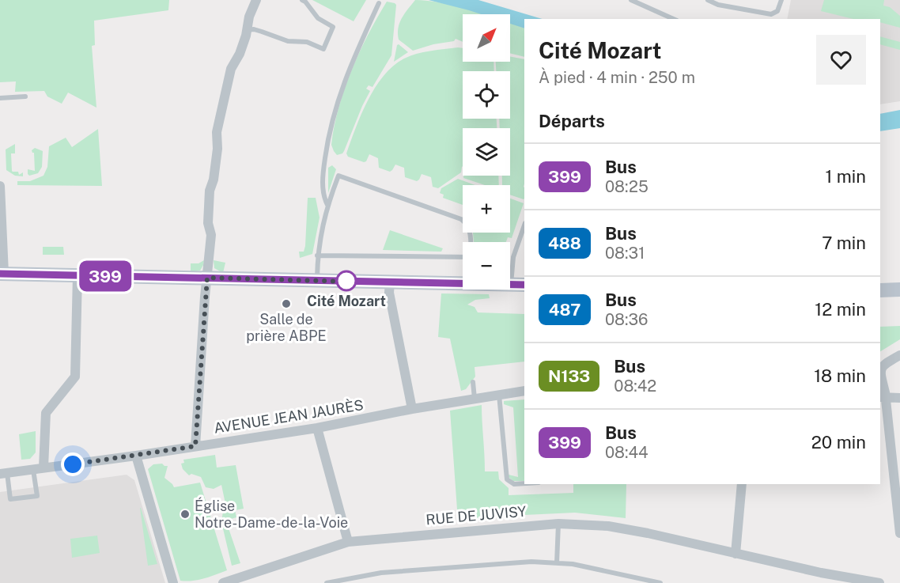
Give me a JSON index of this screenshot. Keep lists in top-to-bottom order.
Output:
{
  "streets": {
    "street": ["AVENUE JEAN JAURÈS", "RUE DE JUVISY"]
  },
  "places": ["Cité Mozart", "Salle de prière ABPE", "Église Notre-Dame-de-la-Voie"],
  "lines": ["bus line 399"],
  "north": "top right",
  "page": {
    "on_map": "399",
    "map_buttons": ["+", "−"],
    "heading": [
      ["Cité Mozart", "À pied · 4 min · 250 m"],
      "Départs"
    ],
    "list": [
      {
        "mark": "399",
        "name": "Bus",
        "note": "08:25",
        "value": "1 min"
      },
      {
        "mark": "488",
        "name": "Bus",
        "note": "08:31",
        "value": "7 min"
      },
      {
        "mark": "487",
        "name": "Bus",
        "note": "08:36",
        "value": "12 min"
      },
      {
        "mark": "N133",
        "name": "Bus",
        "note": "08:42",
        "value": "18 min"
      },
      {
        "mark": "399",
        "name": "Bus",
        "note": "08:44",
        "value": "20 min"
      }
    ]
  }
}
